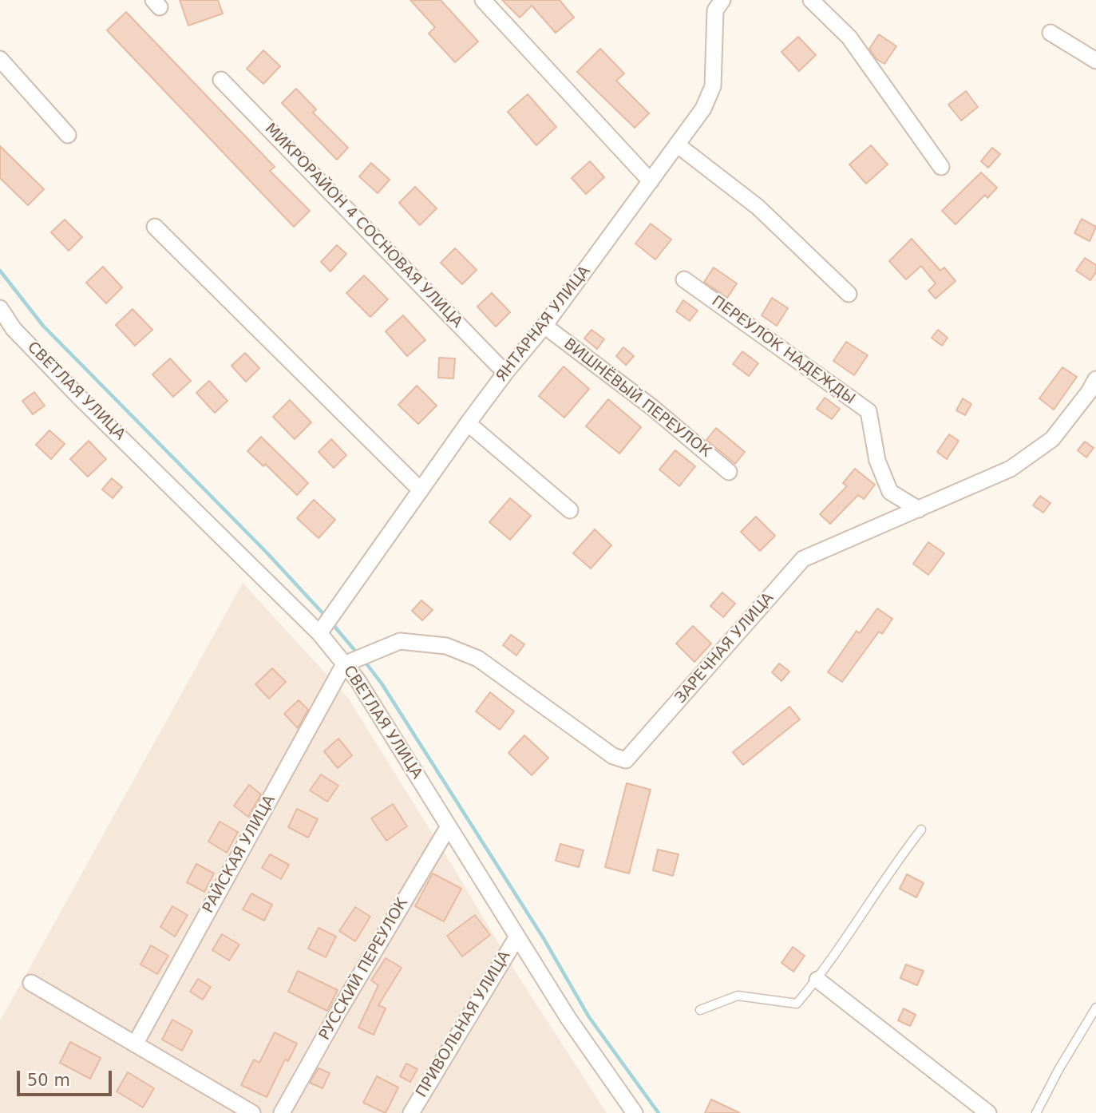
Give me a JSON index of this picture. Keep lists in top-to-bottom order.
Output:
{
  "streets": {
    "street": [
      "МИКРОРАЙОН 4 СОСНОВАЯ УЛИЦА",
      "ЯНТАРНАЯ УЛИЦА",
      "ПЕРЕУЛОК НАДЕЖДЫ",
      "СВЕТЛАЯ УЛИЦА",
      "ВИШНЁВЫЙ ПЕРЕУЛОК",
      "ЗАРЕЧНАЯ УЛИЦА",
      "РАЙСКАЯ УЛИЦА",
      "РУССКИЙ ПЕРЕУЛОК",
      "ПРИВОЛЬНАЯ УЛИЦА"
    ]
  },
  "crossings": [
    ["МИКРОРАЙОН 4 СОСНОВАЯ УЛИЦА", "ЯНТАРНАЯ УЛИЦА"],
    ["ЯНТАРНАЯ УЛИЦА", "СВЕТЛАЯ УЛИЦА"],
    ["ЯНТАРНАЯ УЛИЦА", "ВИШНЁВЫЙ ПЕРЕУЛОК"],
    ["ПЕРЕУЛОК НАДЕЖДЫ", "ЗАРЕЧНАЯ УЛИЦА"],
    ["СВЕТЛАЯ УЛИЦА", "ЗАРЕЧНАЯ УЛИЦА"],
    ["СВЕТЛАЯ УЛИЦА", "РАЙСКАЯ УЛИЦА"],
    ["СВЕТЛАЯ УЛИЦА", "РУССКИЙ ПЕРЕУЛОК"],
    ["СВЕТЛАЯ УЛИЦА", "ПРИВОЛЬНАЯ УЛИЦА"],
    ["ЗАРЕЧНАЯ УЛИЦА", "РАЙСКАЯ УЛИЦА"]
  ],
  "scale_bar": "50 m"
}
